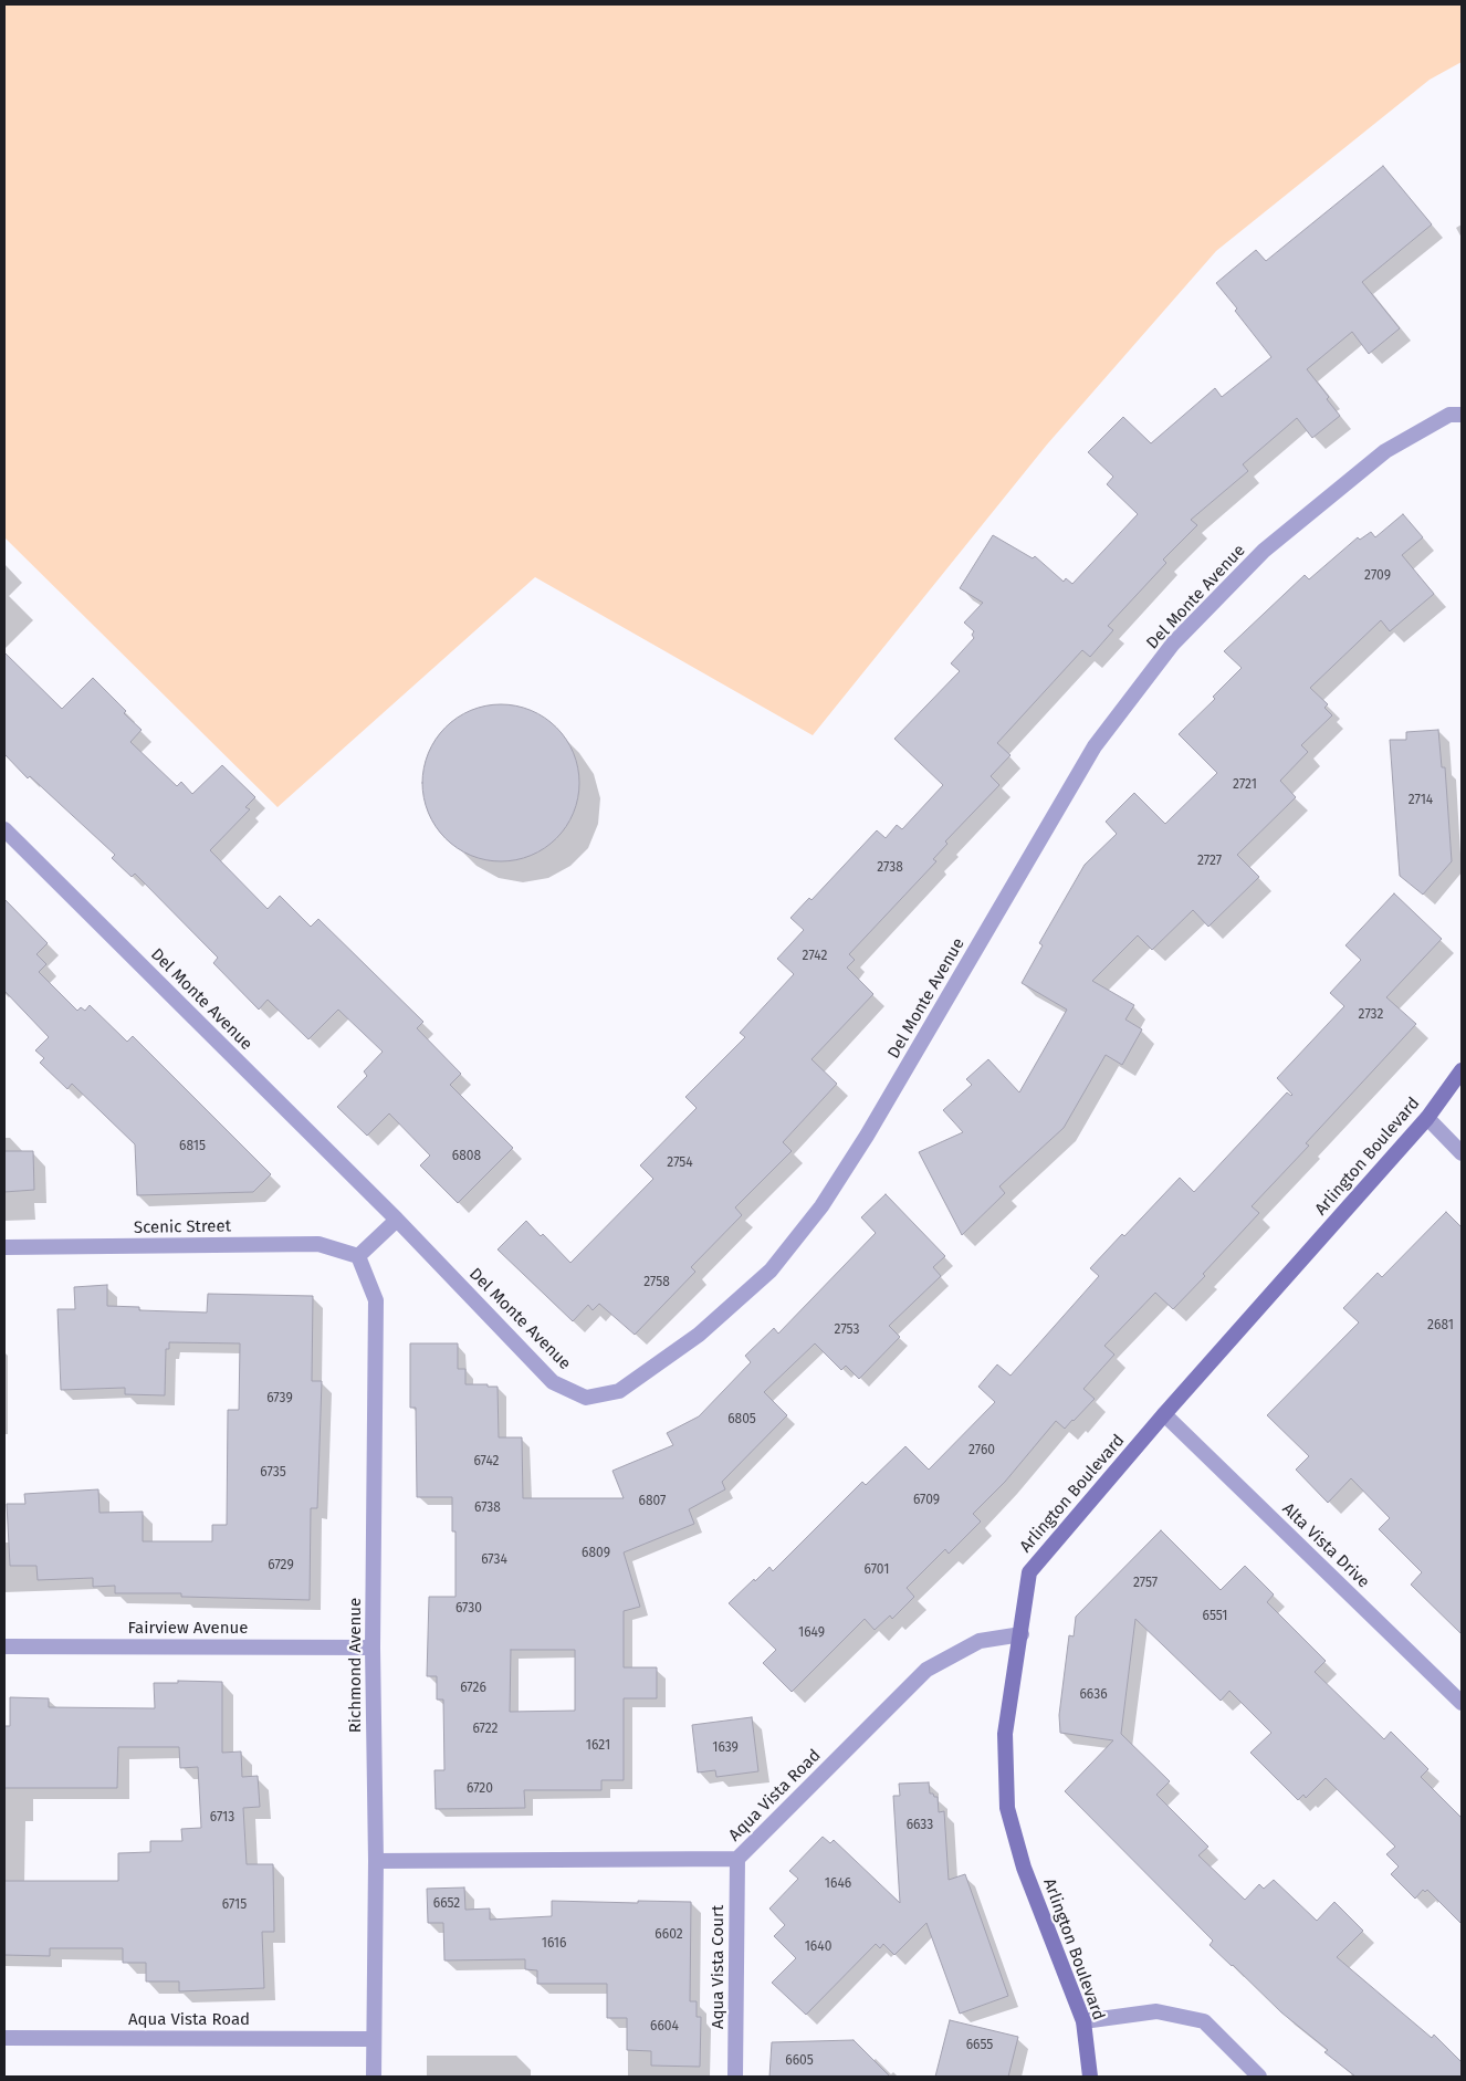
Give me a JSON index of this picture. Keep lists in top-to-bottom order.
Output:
{
  "streets": {
    "main road": ["Arlington Boulevard"],
    "street": [
      "Del Monte Avenue",
      "Scenic Street",
      "Alta Vista Drive",
      "Fairview Avenue",
      "Richmond Avenue",
      "Aqua Vista Road",
      "Aqua Vista Court"
    ]
  },
  "crossings": [
    ["Arlington Boulevard", "Alta Vista Drive"],
    ["Arlington Boulevard", "Aqua Vista Road"],
    ["Scenic Street", "Richmond Avenue"],
    ["Fairview Avenue", "Richmond Avenue"],
    ["Richmond Avenue", "Aqua Vista Road"],
    ["Aqua Vista Road", "Aqua Vista Court"]
  ],
  "house_numbers": [
    "2709",
    "2721",
    "2714",
    "2727",
    "2738",
    "2742",
    "2732",
    "6815",
    "6808",
    "2754",
    "2758",
    "2681",
    "2753",
    "6739",
    "6805",
    "2760",
    "6742",
    "6735",
    "6709",
    "6807",
    "6738",
    "6809",
    "6734",
    "6729",
    "6701",
    "2757",
    "6730",
    "6551",
    "1649",
    "6726",
    "6636",
    "6722",
    "1621",
    "1639",
    "6720",
    "6713",
    "6633",
    "1646",
    "6652",
    "6715",
    "6602",
    "1616",
    "1640",
    "6604",
    "6655",
    "6605"
  ]
}
